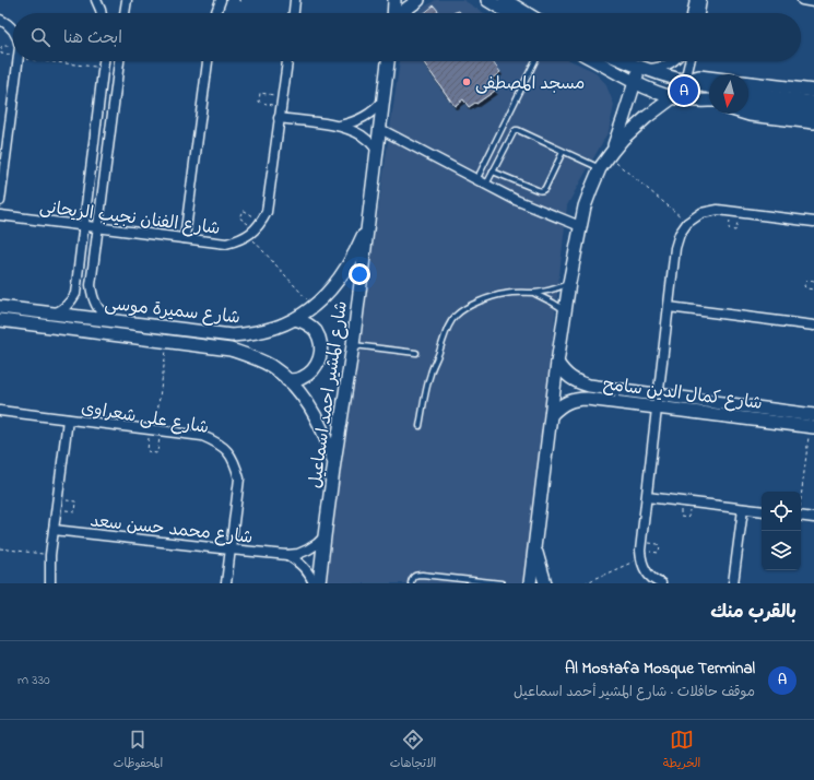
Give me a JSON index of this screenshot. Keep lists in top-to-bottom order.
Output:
{
  "streets": {
    "main road": ["شارع سميرة موسى", "شارع كمال الدين سامح", "شارع المشير احمد اسماعيل"],
    "street": ["شارع الفنان نجيب الريحانى", "شارع على شعراوى", "شارع محمد حسن سعد"]
  },
  "crossings": [
    ["شارع سميرة موسى", "شارع المشير احمد اسماعيل"],
    ["شارع المشير احمد اسماعيل", "شارع محمد حسن سعد"],
    ["شارع على شعراوى", "شارع محمد حسن سعد"]
  ],
  "places": ["مسجد المصطفى"],
  "north": "bottom",
  "page": {
    "search": "ابحث هنا",
    "pins": "A",
    "heading": "بالقرب منك",
    "list": [
      {
        "mark": "A",
        "name": "Al Mostafa Mosque Terminal",
        "note": "موقف حافلات · شارع المشير أحمد اسماعيل",
        "value": "330 m"
      }
    ],
    "nav": ["الخريطة", "الاتجاهات", "المحفوظات"]
  }
}
